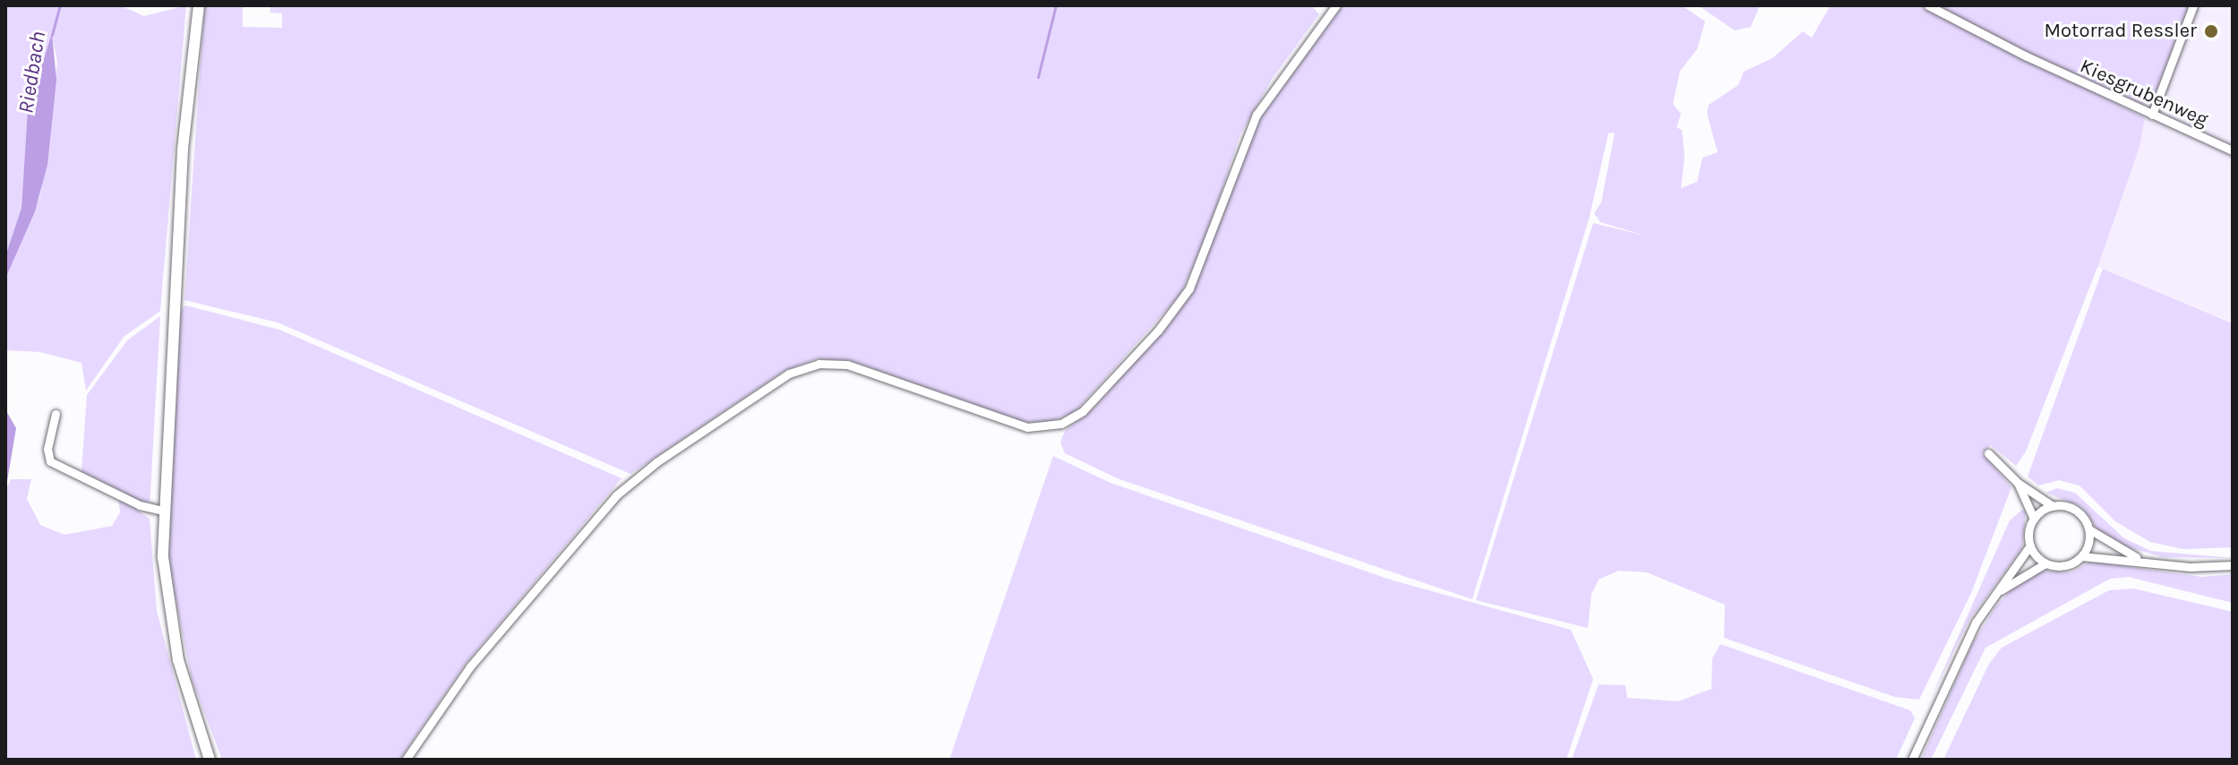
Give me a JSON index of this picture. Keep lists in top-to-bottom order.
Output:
{
  "streets": {
    "street": ["Kiesgrubenweg"]
  },
  "water": ["Riedbach"],
  "places": ["Motorrad Ressler"]
}
